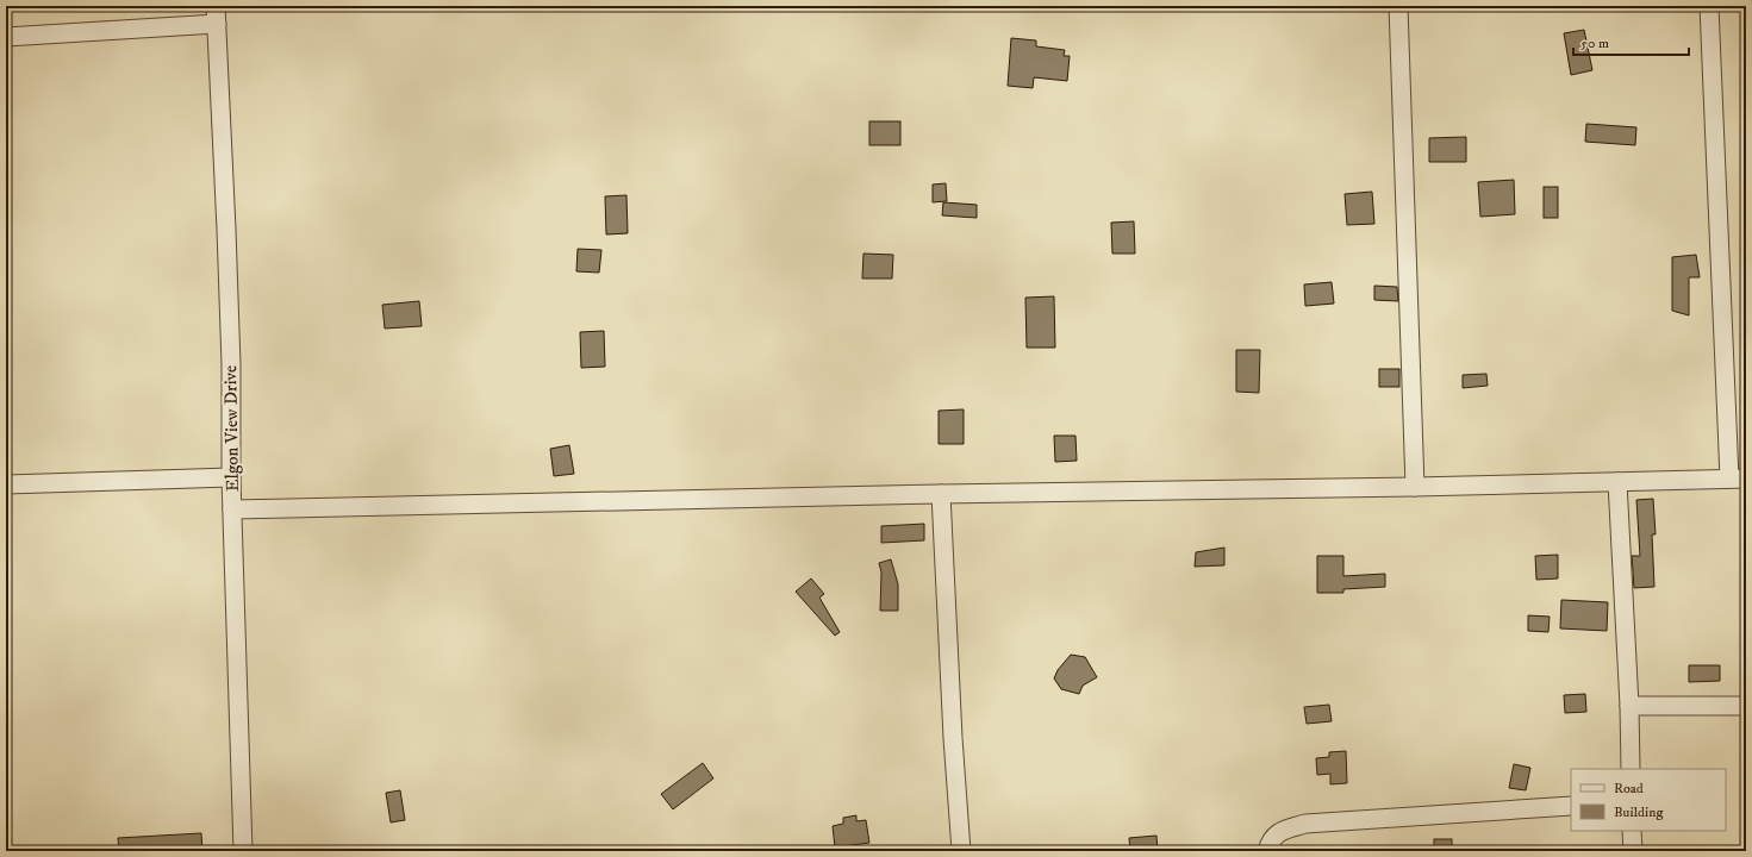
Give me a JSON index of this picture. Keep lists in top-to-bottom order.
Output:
{
  "streets": {
    "street": ["Elgon View Drive"]
  },
  "legend": ["Road", "Building"],
  "scale_bar": "50 m"
}
